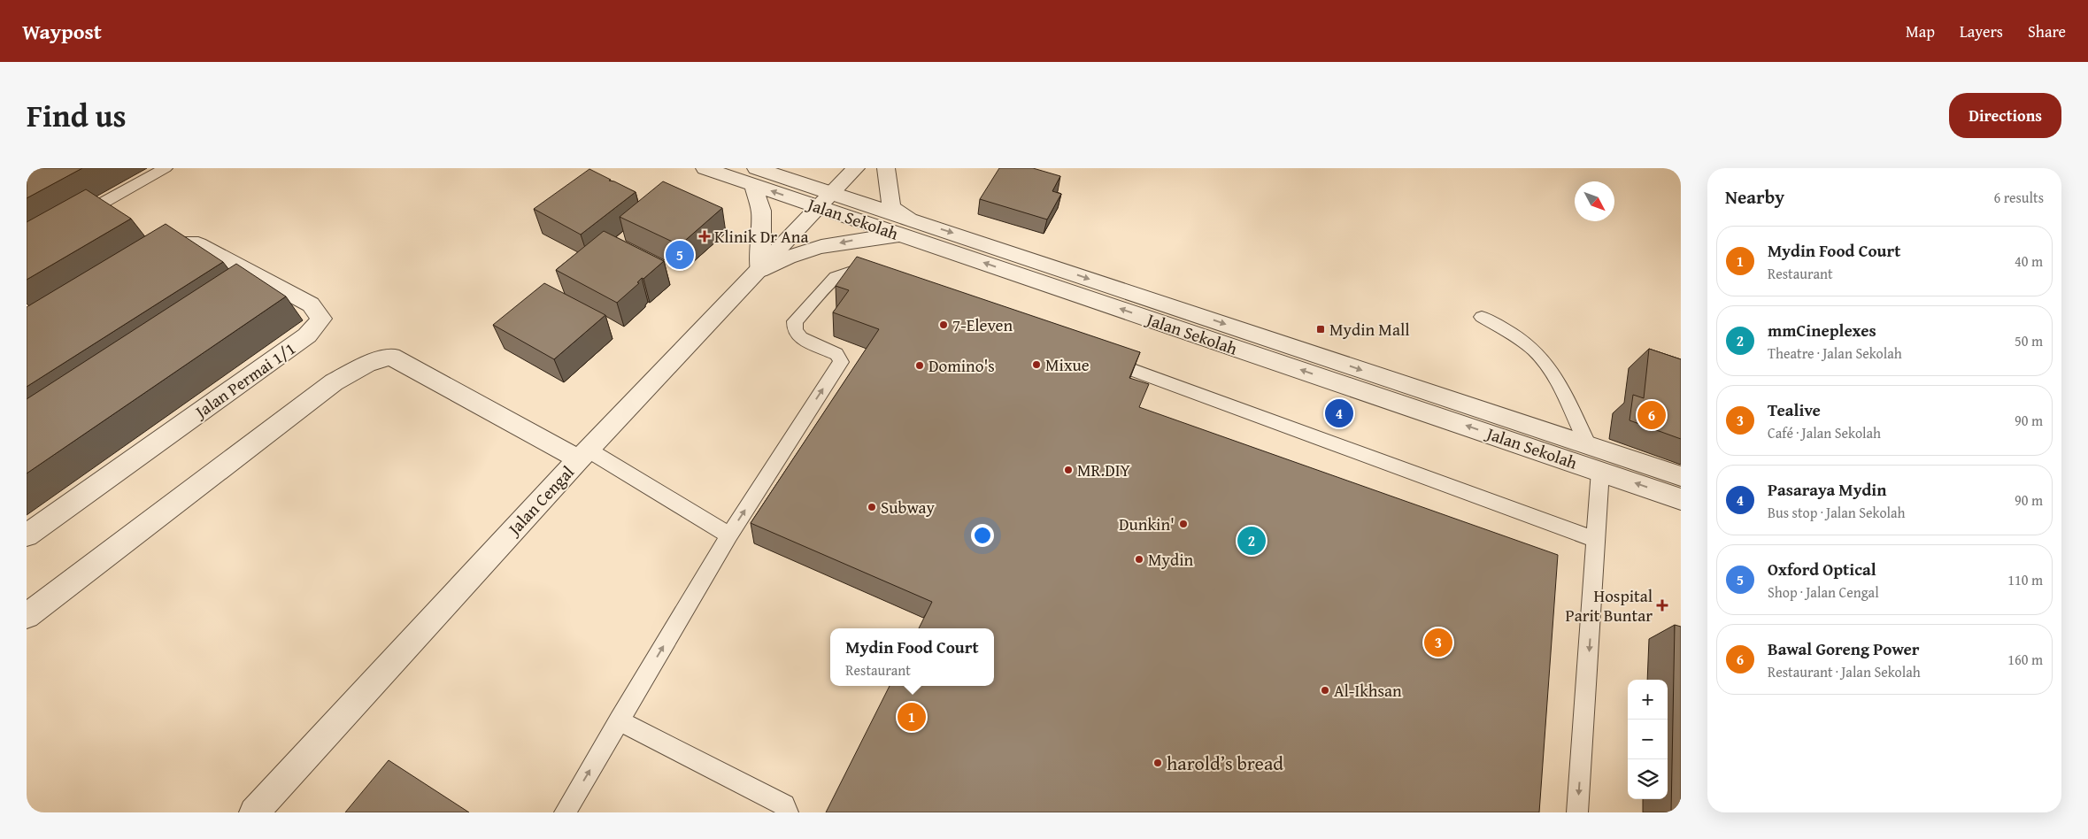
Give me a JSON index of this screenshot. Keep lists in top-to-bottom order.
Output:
{
  "streets": {
    "street": ["Jalan Sekolah", "Jalan Permai 1/1", "Jalan Cengal"]
  },
  "crossings": [
    ["Jalan Sekolah", "Jalan Cengal"]
  ],
  "places": {
    "health": ["Klinik Dr Ana", "Hospital Parit Buntar"],
    "other": [
      "7-Eleven",
      "Mixue",
      "Domino's",
      "MR.DIY",
      "Subway",
      "Dunkin'",
      "Mydin",
      "Al-Ikhsan",
      "harold’s bread"
    ],
    "transit": ["Mydin Mall"]
  },
  "north": "bottom right",
  "page": {
    "header": "Waypost",
    "nav": ["Map", "Layers", "Share"],
    "title": "Find us",
    "buttons": "Directions",
    "heading": ["Nearby", "6 results"],
    "list": [
      {
        "mark": "1",
        "name": "Mydin Food Court",
        "note": "Restaurant",
        "value": "40 m"
      },
      {
        "mark": "2",
        "name": "mmCineplexes",
        "note": "Theatre · Jalan Sekolah",
        "value": "50 m"
      },
      {
        "mark": "3",
        "name": "Tealive",
        "note": "Café · Jalan Sekolah",
        "value": "90 m"
      },
      {
        "mark": "4",
        "name": "Pasaraya Mydin",
        "note": "Bus stop · Jalan Sekolah",
        "value": "90 m"
      },
      {
        "mark": "5",
        "name": "Oxford Optical",
        "note": "Shop · Jalan Cengal",
        "value": "110 m"
      },
      {
        "mark": "6",
        "name": "Bawal Goreng Power",
        "note": "Restaurant · Jalan Sekolah",
        "value": "160 m"
      }
    ],
    "pins": [
      "5",
      "4",
      "6",
      "2",
      "3",
      "1"
    ],
    "popup": ["Mydin Food Court", "Restaurant"],
    "map_buttons": ["+", "−"]
  }
}
